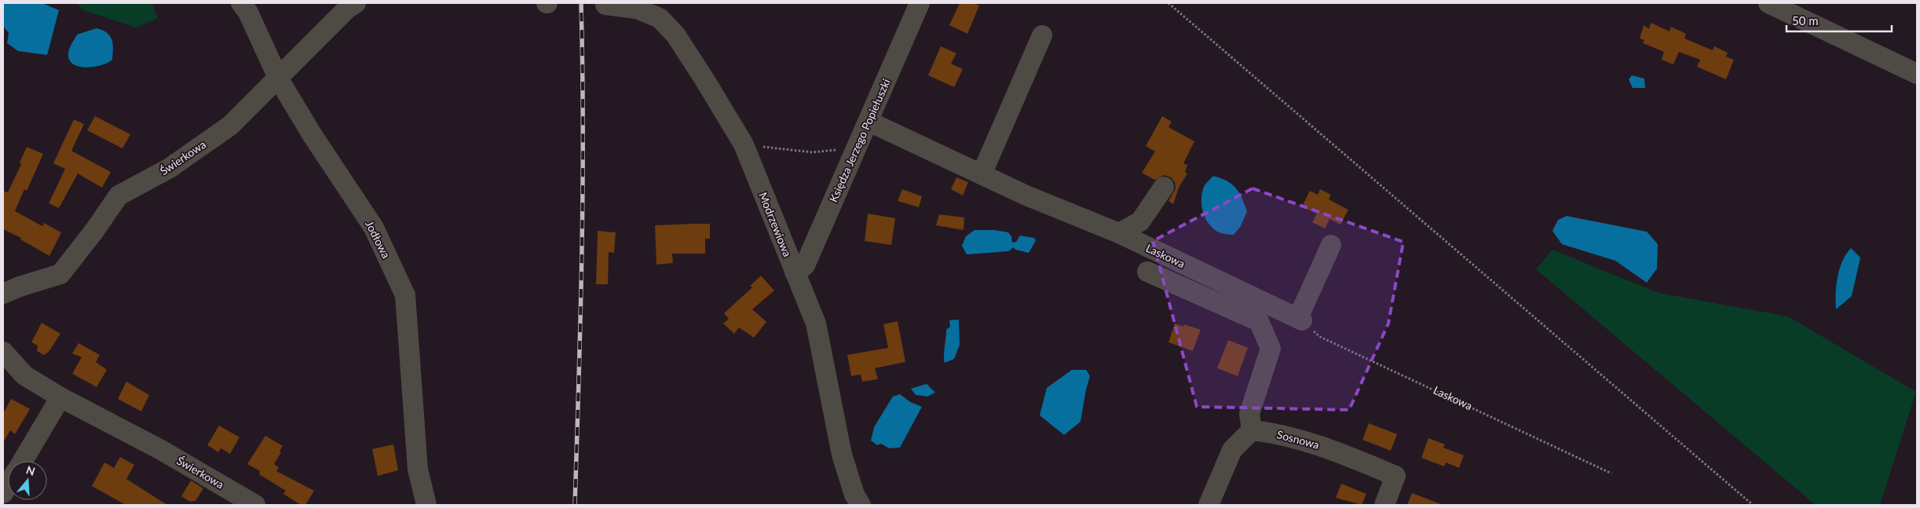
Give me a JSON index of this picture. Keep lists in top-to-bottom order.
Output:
{
  "streets": {
    "street": [
      "Księdza Jerzego Popiełuszki",
      "Świerkowa",
      "Modrzewiowa",
      "Jodłowa",
      "Laskowa",
      "Sosnowa"
    ]
  },
  "crossings": [
    ["Księdza Jerzego Popiełuszki", "Modrzewiowa"],
    ["Księdza Jerzego Popiełuszki", "Laskowa"],
    ["Świerkowa", "Jodłowa"]
  ],
  "scale_bar": "50 m",
  "north": "top"
}
